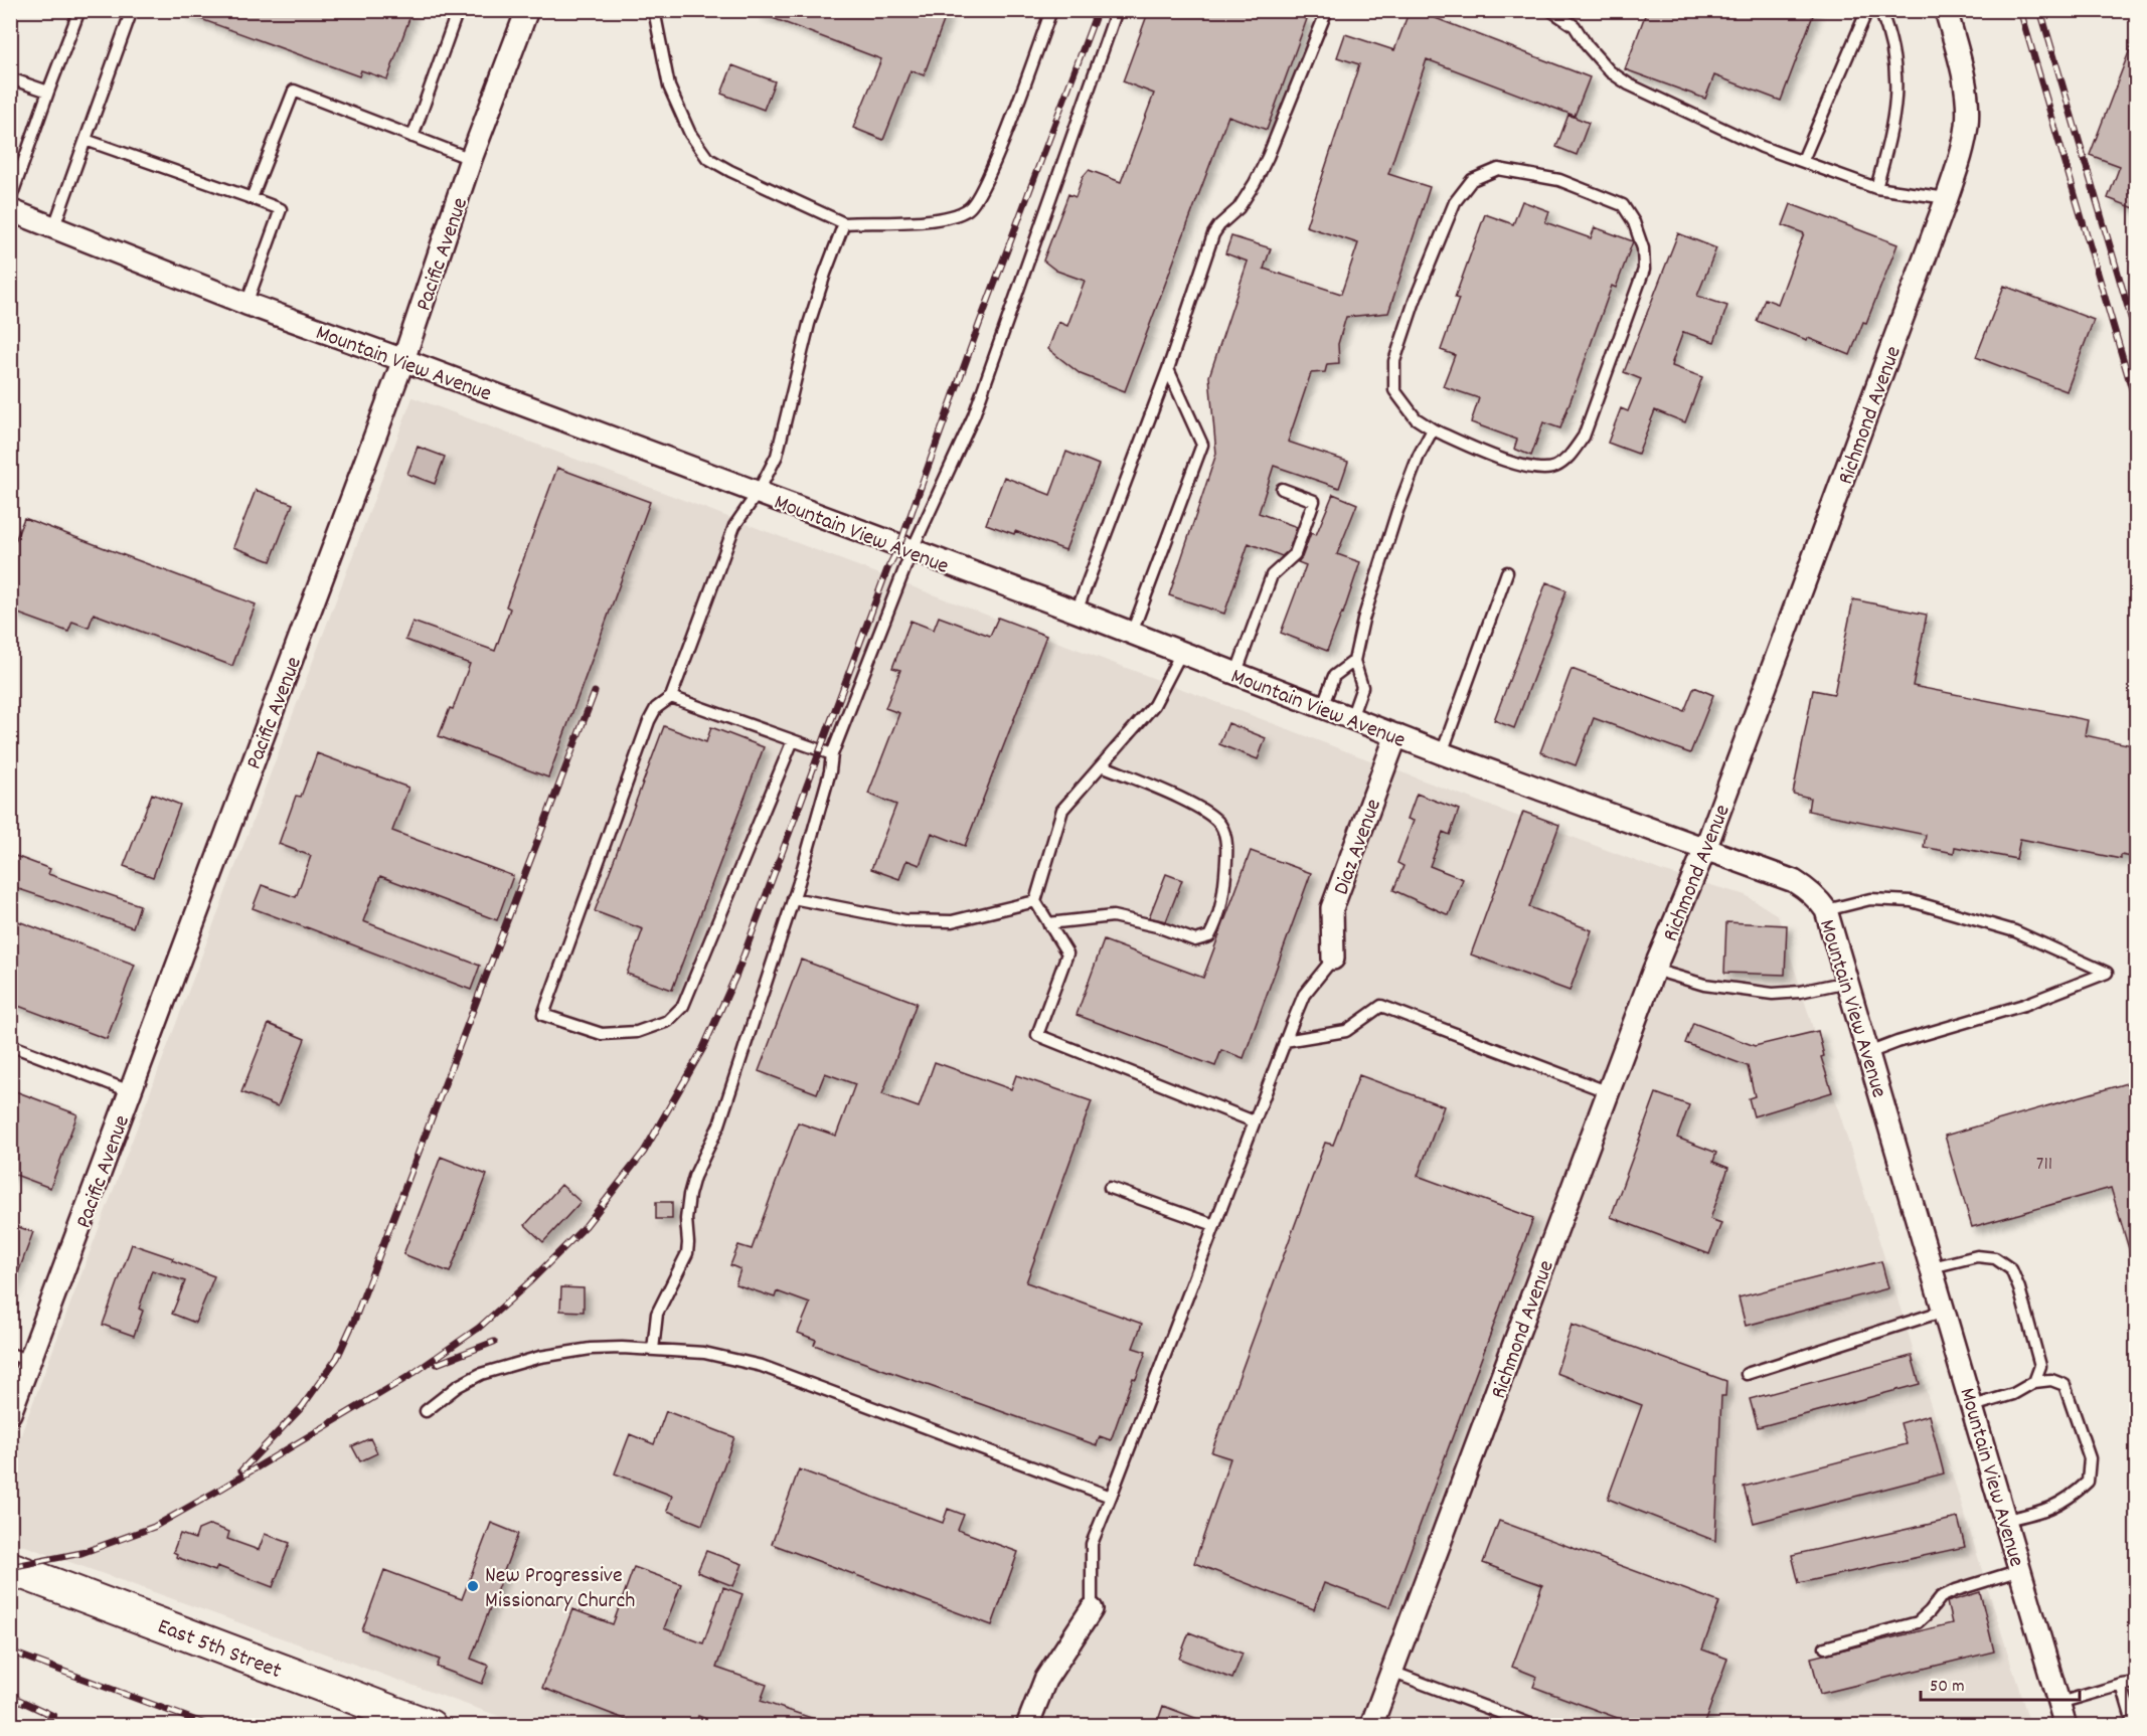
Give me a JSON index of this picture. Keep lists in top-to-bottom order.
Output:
{
  "streets": {
    "main road": ["East 5th Street"],
    "street": [
      "Pacific Avenue",
      "Mountain View Avenue",
      "Richmond Avenue",
      "Diaz Avenue"
    ]
  },
  "crossings": [
    ["Pacific Avenue", "Mountain View Avenue"],
    ["Mountain View Avenue", "Richmond Avenue"],
    ["Mountain View Avenue", "Diaz Avenue"]
  ],
  "places": ["New Progressive Missionary Church"],
  "house_numbers": ["711"],
  "scale_bar": "50 m"
}
